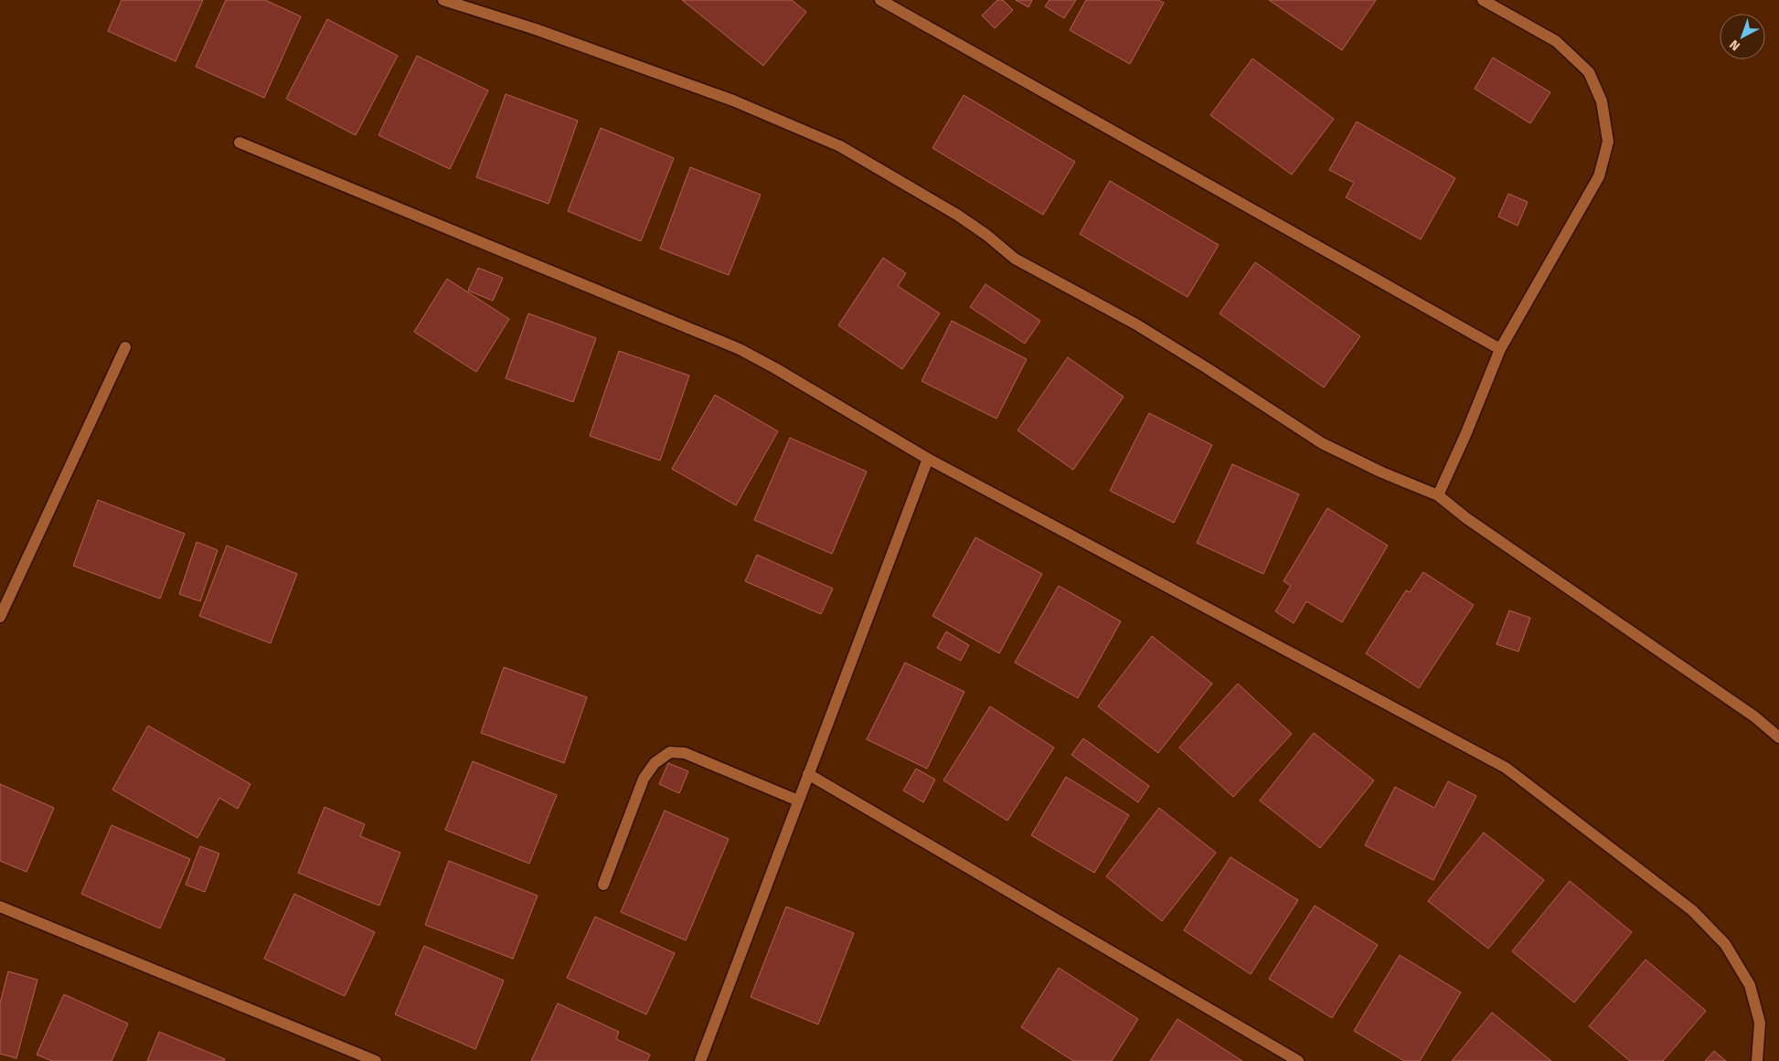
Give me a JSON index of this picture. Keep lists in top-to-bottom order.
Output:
{
  "north": "bottom left"
}
